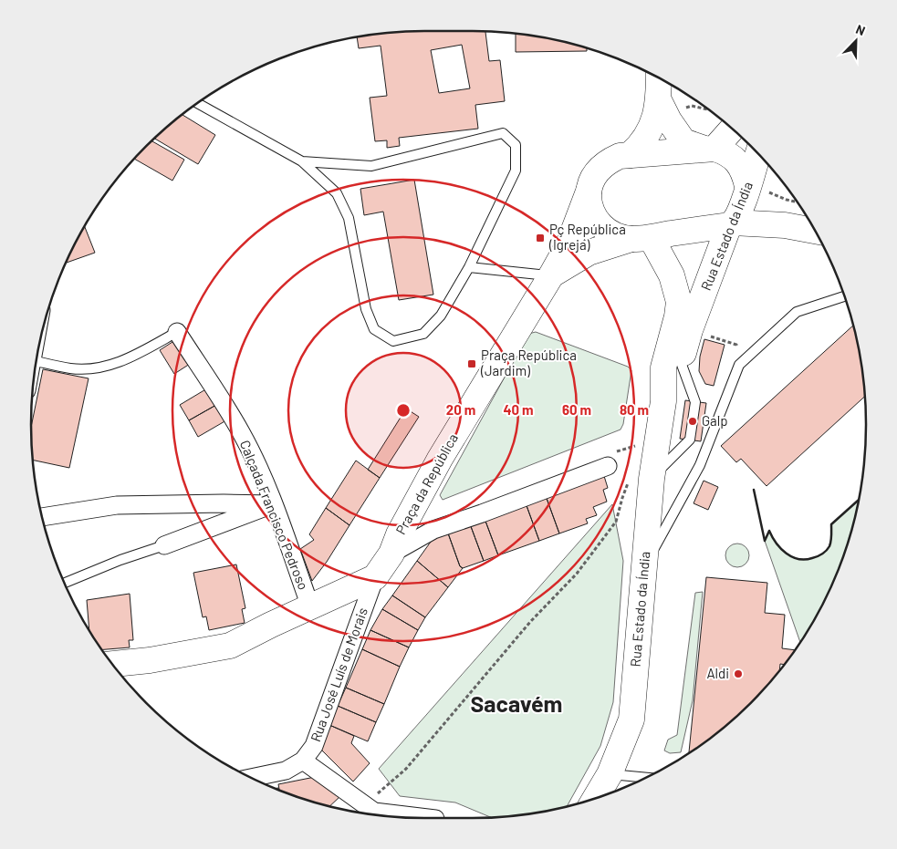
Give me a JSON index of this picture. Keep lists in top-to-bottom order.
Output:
{
  "streets": {
    "main road": ["Rua Estado da Índia", "Praça da República"],
    "street": ["Calçada Francisco Pedroso", "Rua José Luís de Morais"]
  },
  "crossings": [
    ["Rua Estado da Índia", "Praça da República"],
    ["Praça da República", "Rua José Luís de Morais"]
  ],
  "districts": ["Sacavém"],
  "places": {
    "transit": ["Pç República (Igreja)", "Praça República (Jardim)"],
    "other": ["Galp", "Aldi"]
  },
  "north": "top right",
  "rings": [
    "20 m",
    "40 m",
    "60 m",
    "80 m"
  ]
}
